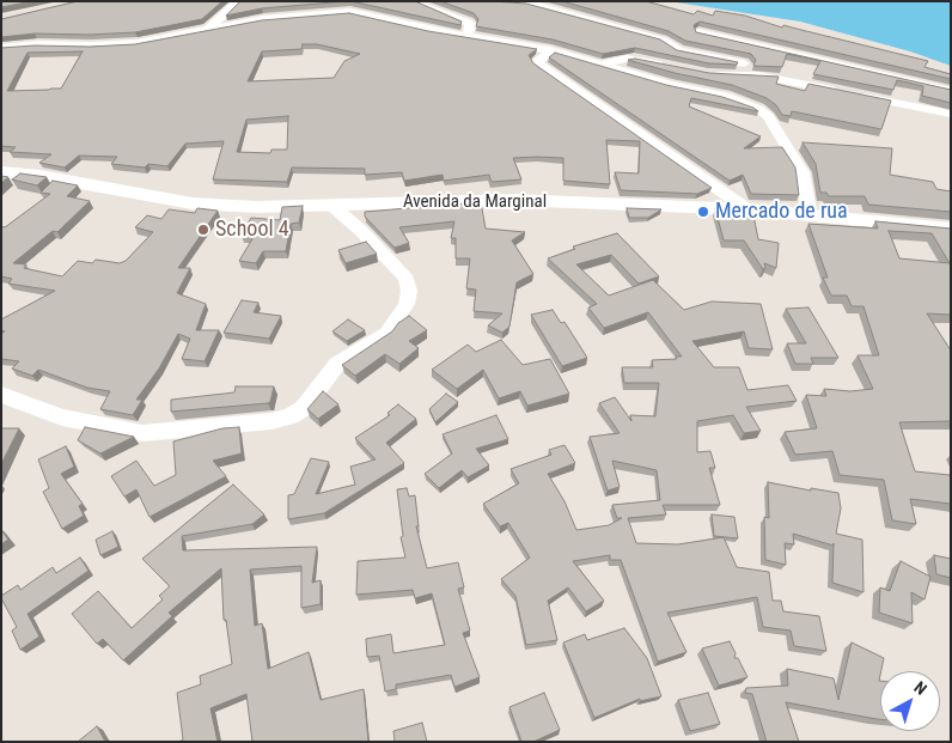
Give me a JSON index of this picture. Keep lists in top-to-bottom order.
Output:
{
  "streets": {
    "street": ["Avenida da Marginal"]
  },
  "places": ["Mercado de rua", "School 4"],
  "north": "top right"
}
